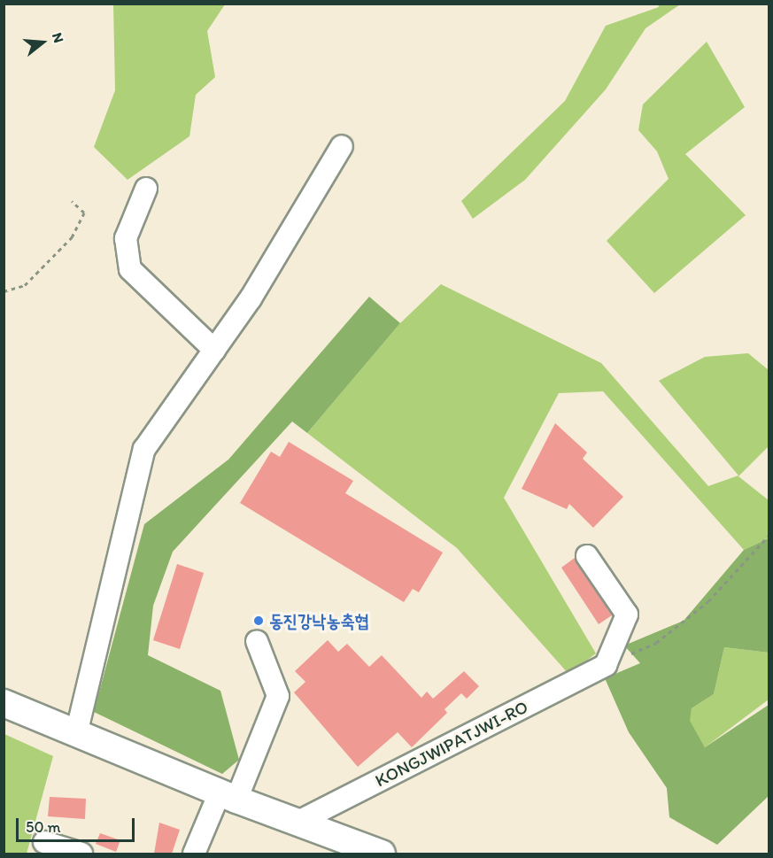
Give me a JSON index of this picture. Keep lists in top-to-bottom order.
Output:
{
  "streets": {
    "street": ["KONGJWIPATJWI-RO"]
  },
  "places": ["동진강낙농축협"],
  "scale_bar": "50 m",
  "north": "right"
}
